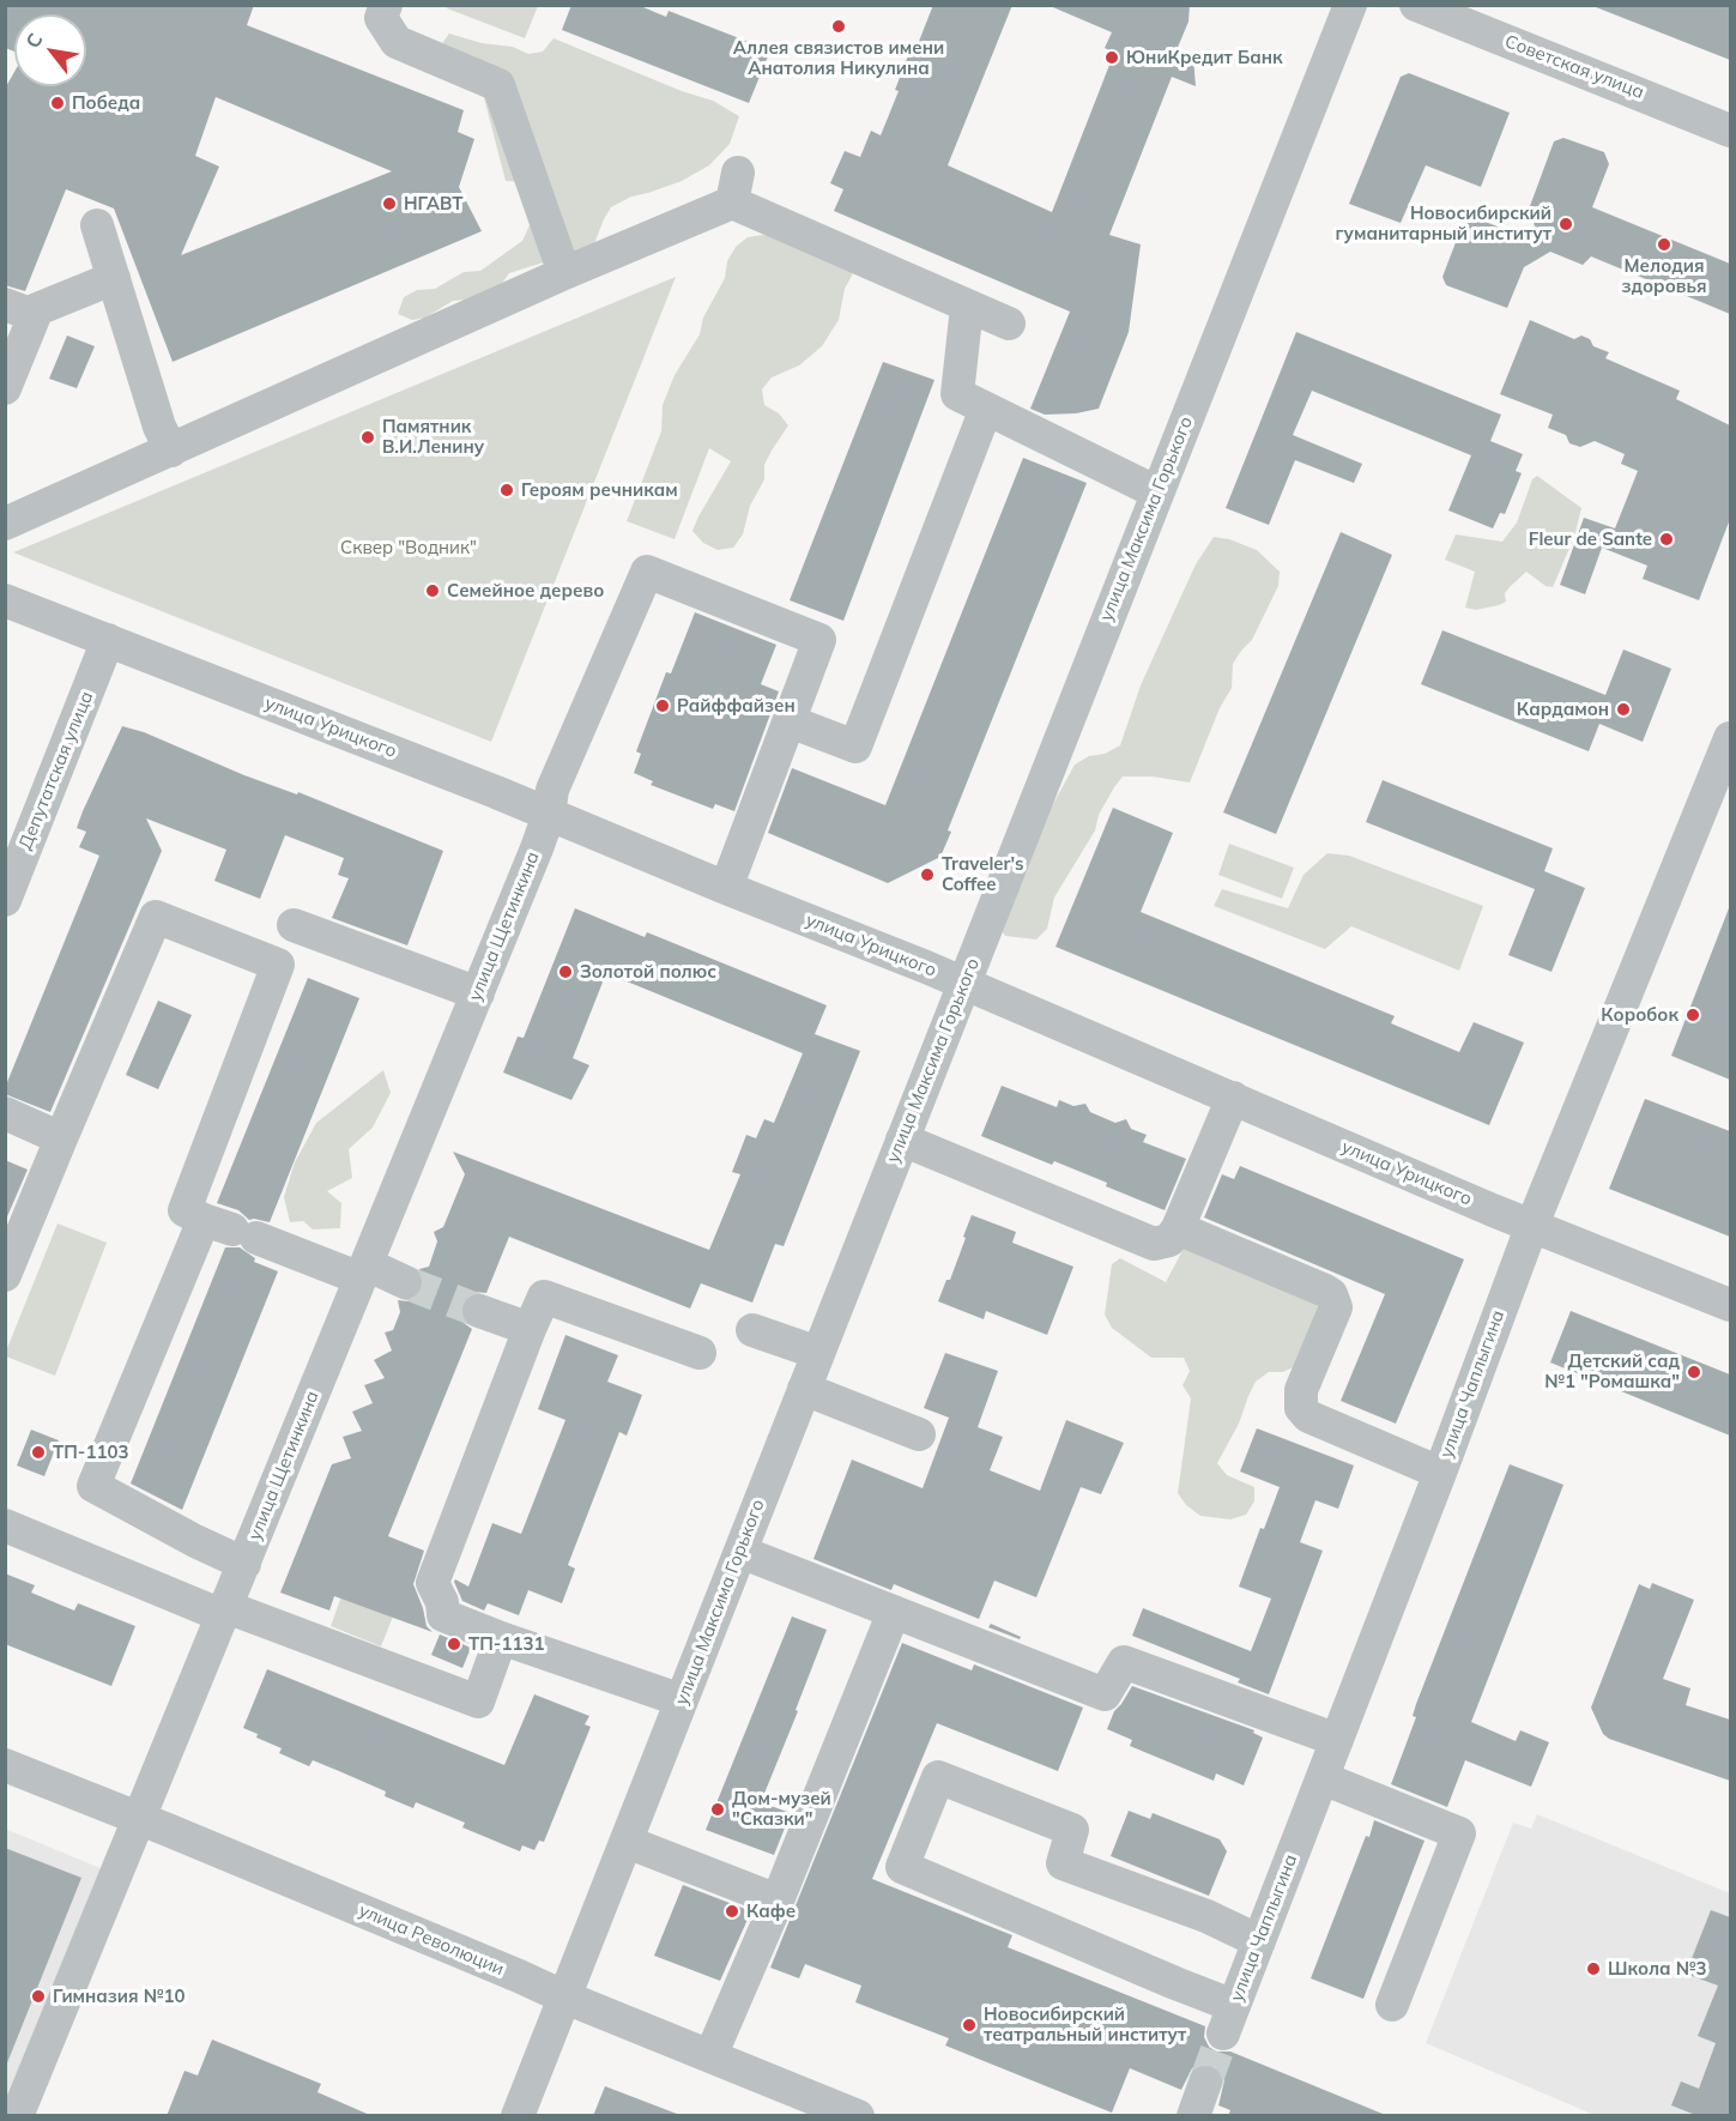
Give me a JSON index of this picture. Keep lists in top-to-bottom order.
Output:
{
  "streets": {
    "street": [
      "Советская улица",
      "улица Максима Горького",
      "улица Урицкого",
      "Депутатская улица",
      "улица Щетинкина",
      "улица Чаплыгина",
      "улица Революции"
    ]
  },
  "crossings": [
    ["улица Максима Горького", "улица Урицкого"],
    ["улица Максима Горького", "улица Революции"],
    ["улица Урицкого", "Депутатская улица"],
    ["улица Урицкого", "улица Щетинкина"],
    ["улица Урицкого", "улица Чаплыгина"],
    ["улица Щетинкина", "улица Революции"]
  ],
  "parks": ["Сквер \"Водник\""],
  "places": [
    "Аллея связистов имени Анатолия Никулина",
    "ЮниКредит Банк",
    "Победа",
    "НГАВТ",
    "Новосибирский гуманитарный институт",
    "Мелодия здоровья",
    "Памятник В.И.Ленину",
    "Героям речникам",
    "Fleur de Sante",
    "Семейное дерево",
    "Райффайзен",
    "Кардамон",
    "Traveler's Coffee",
    "Золотой полюс",
    "Коробок",
    "Детский сад №1 \"Ромашка\"",
    "ТП-1103",
    "ТП-1131",
    "Дом-музей \"Сказки\"",
    "Кафе",
    "Школа №3",
    "Гимназия №10",
    "Новосибирский театральный институт"
  ],
  "north": "top left"
}
